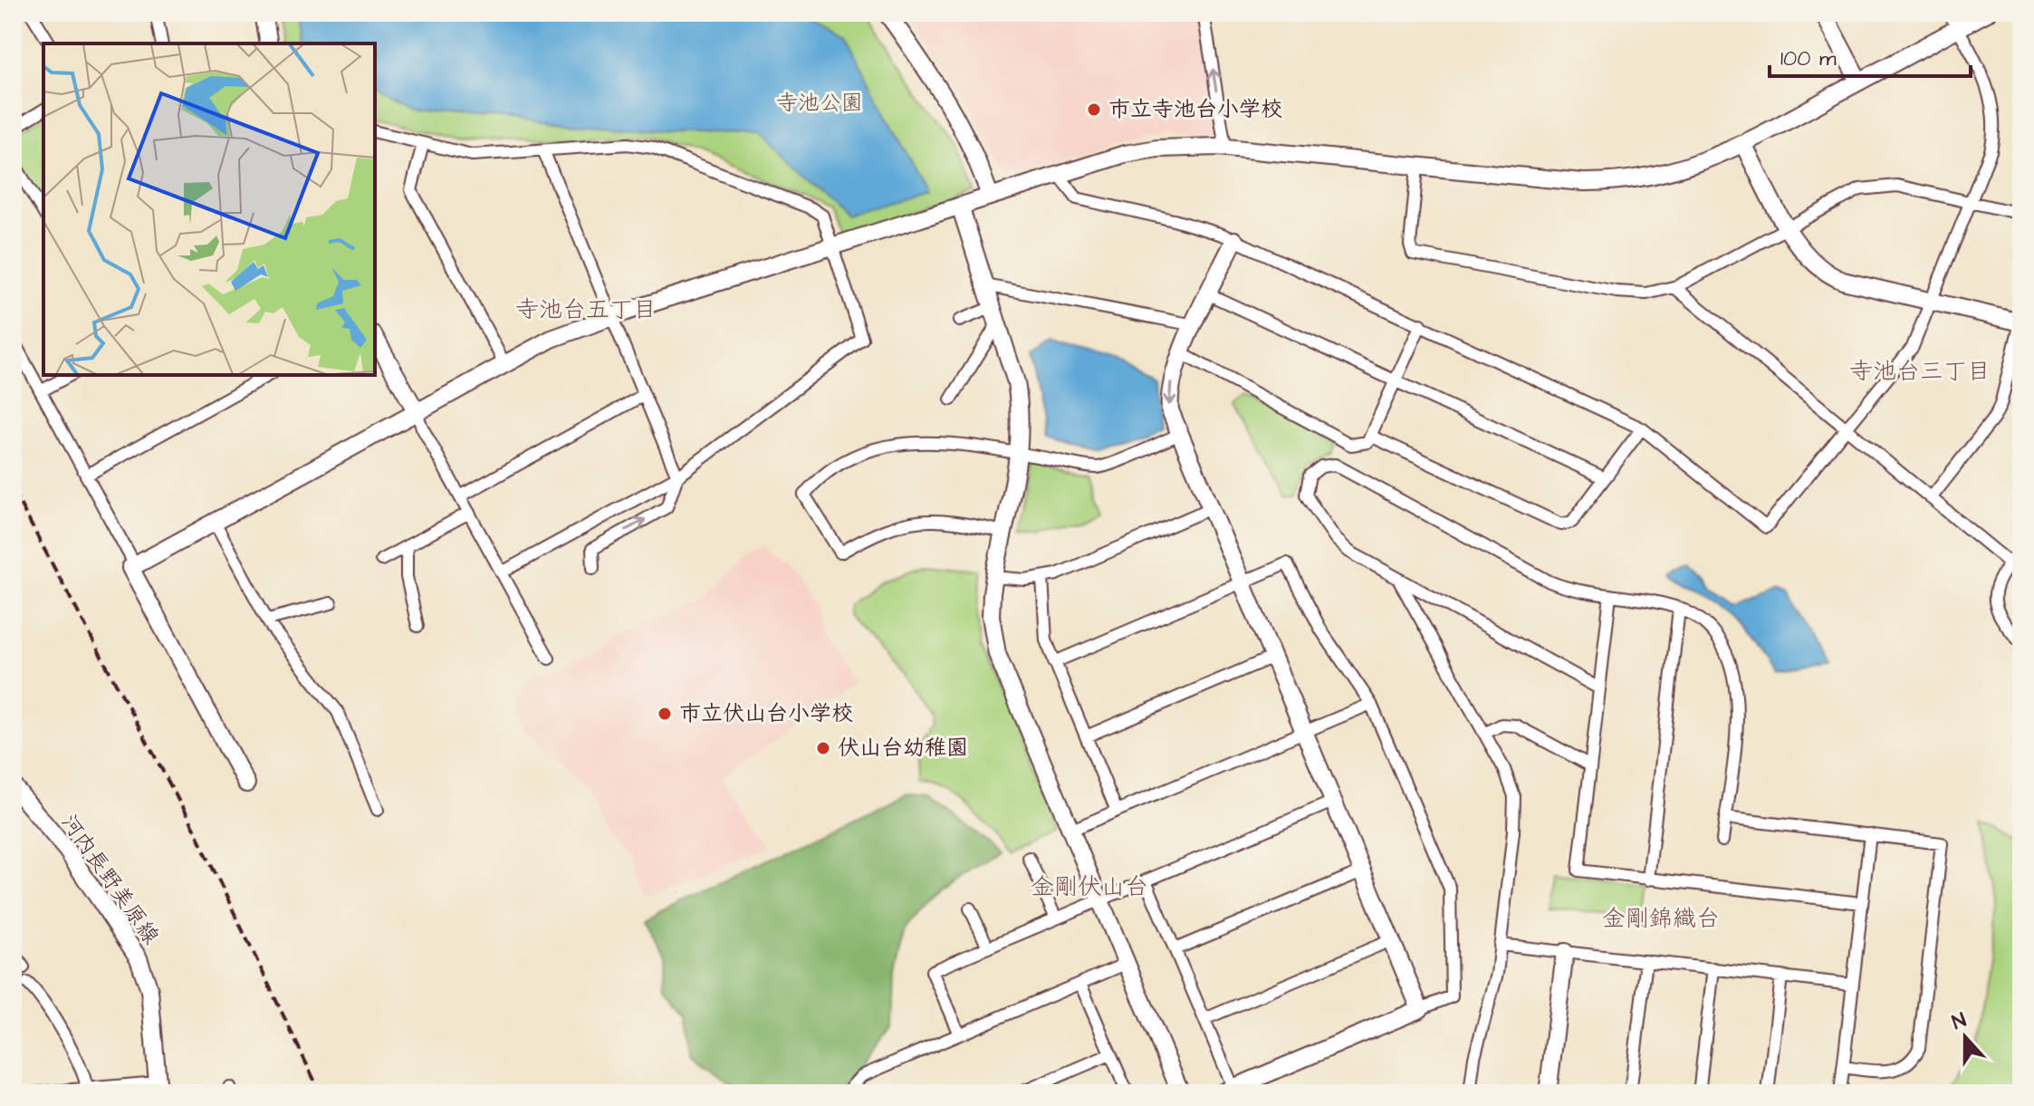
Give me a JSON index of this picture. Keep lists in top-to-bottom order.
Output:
{
  "streets": {
    "street": ["河内長野美原線"]
  },
  "districts": [
    "寺池台五丁目",
    "寺池台三丁目",
    "金剛伏山台",
    "金剛錦織台"
  ],
  "parks": ["寺池公園"],
  "places": ["市立寺池台小学校", "市立伏山台小学校", "伏山台幼稚園"],
  "scale_bar": "100 m",
  "north": "top"
}
